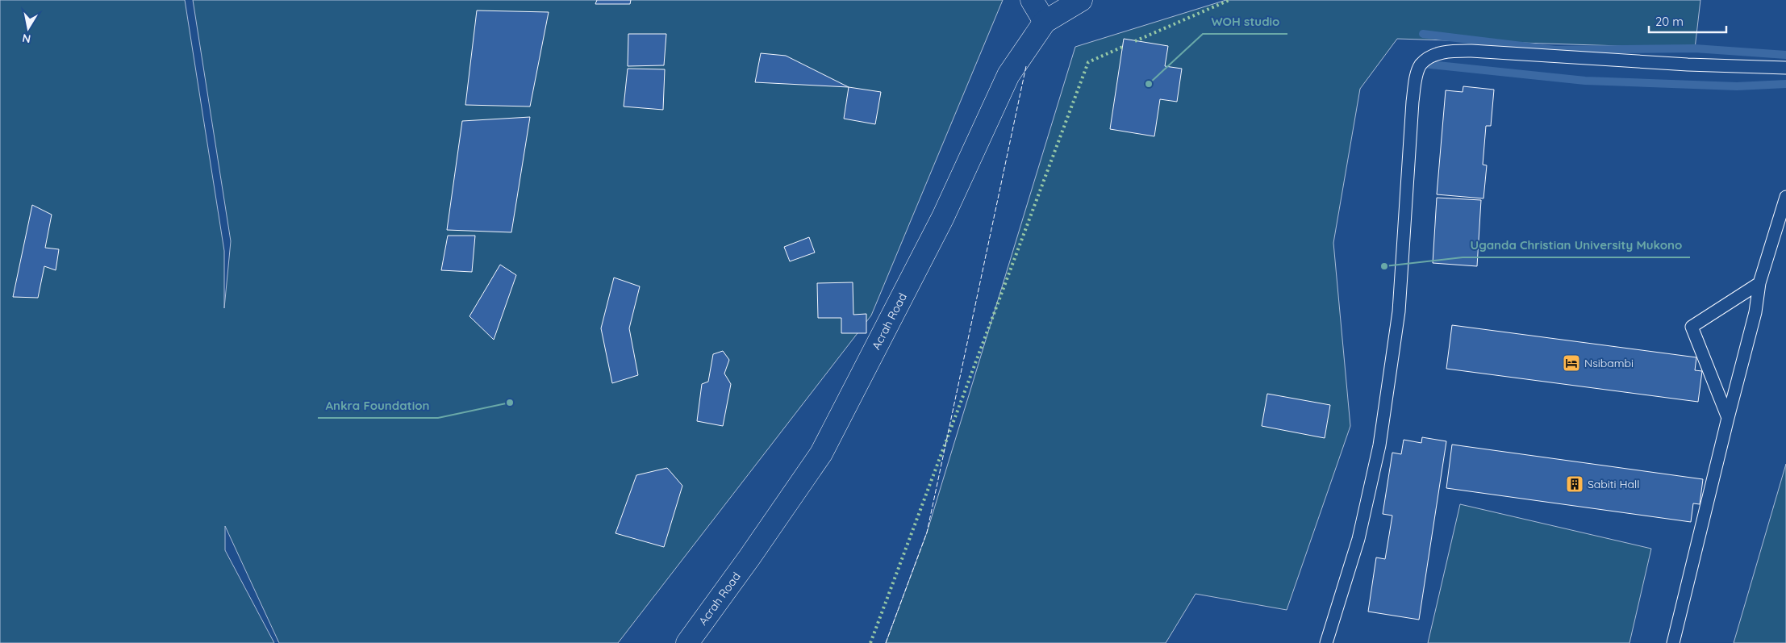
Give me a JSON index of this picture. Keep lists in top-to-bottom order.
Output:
{
  "streets": {
    "street": ["Acrah Road"]
  },
  "places": {
    "other": ["WOH studio", "Uganda Christian University Mukono", "Ankra Foundation"],
    "hotel": ["Nsibambi"],
    "building": ["Sabiti Hall"]
  },
  "scale_bar": "20 m",
  "north": "bottom"
}
